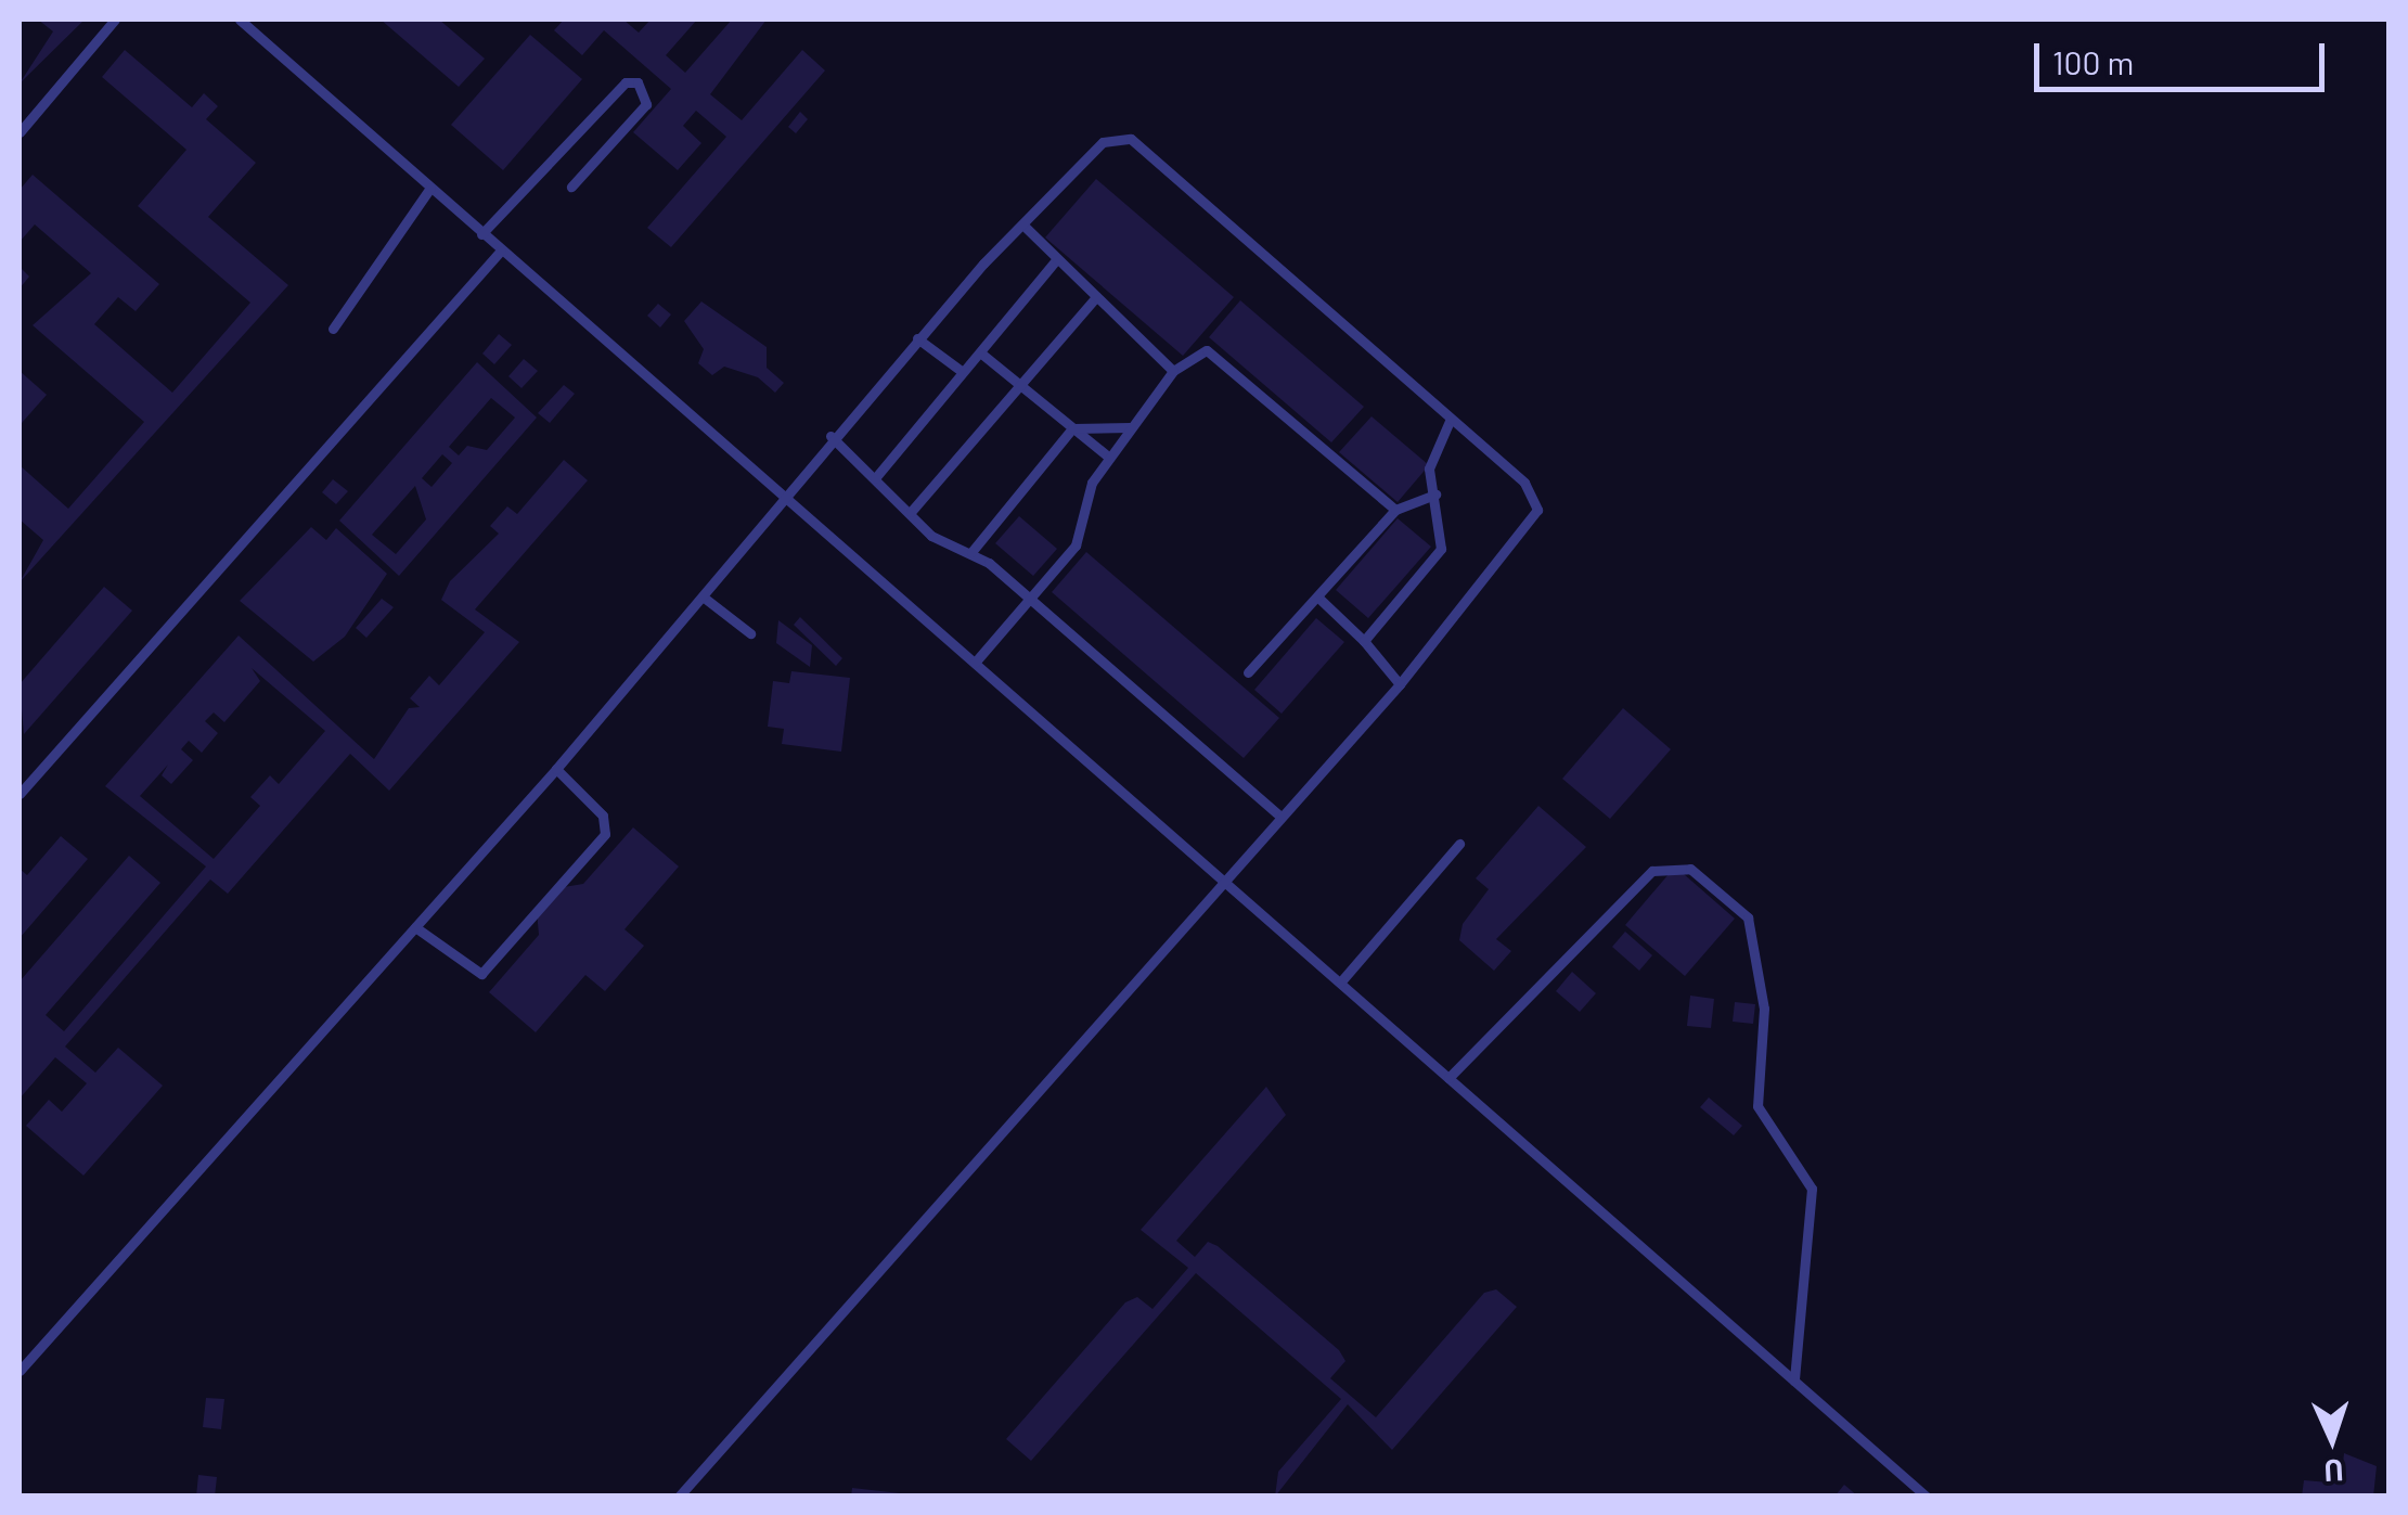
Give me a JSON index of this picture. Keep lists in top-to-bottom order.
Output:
{
  "scale_bar": "100 m",
  "north": "bottom"
}
